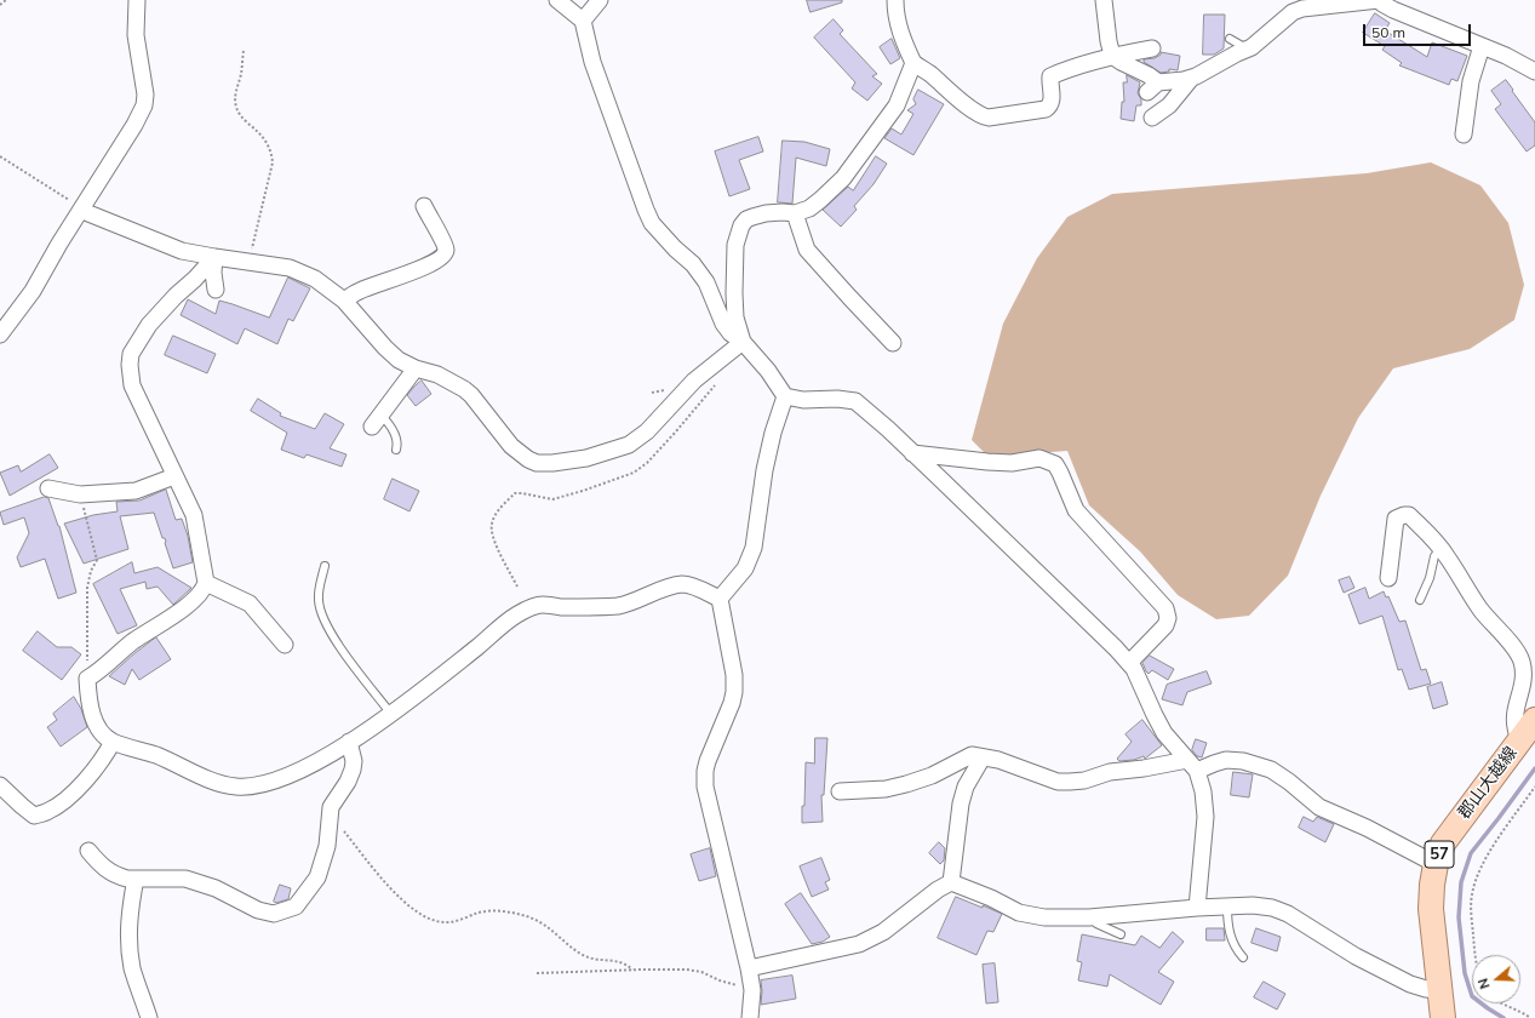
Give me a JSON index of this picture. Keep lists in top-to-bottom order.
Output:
{
  "streets": {
    "main road": ["郡山大越線", "57"]
  },
  "scale_bar": "50 m",
  "north": "left"
}
